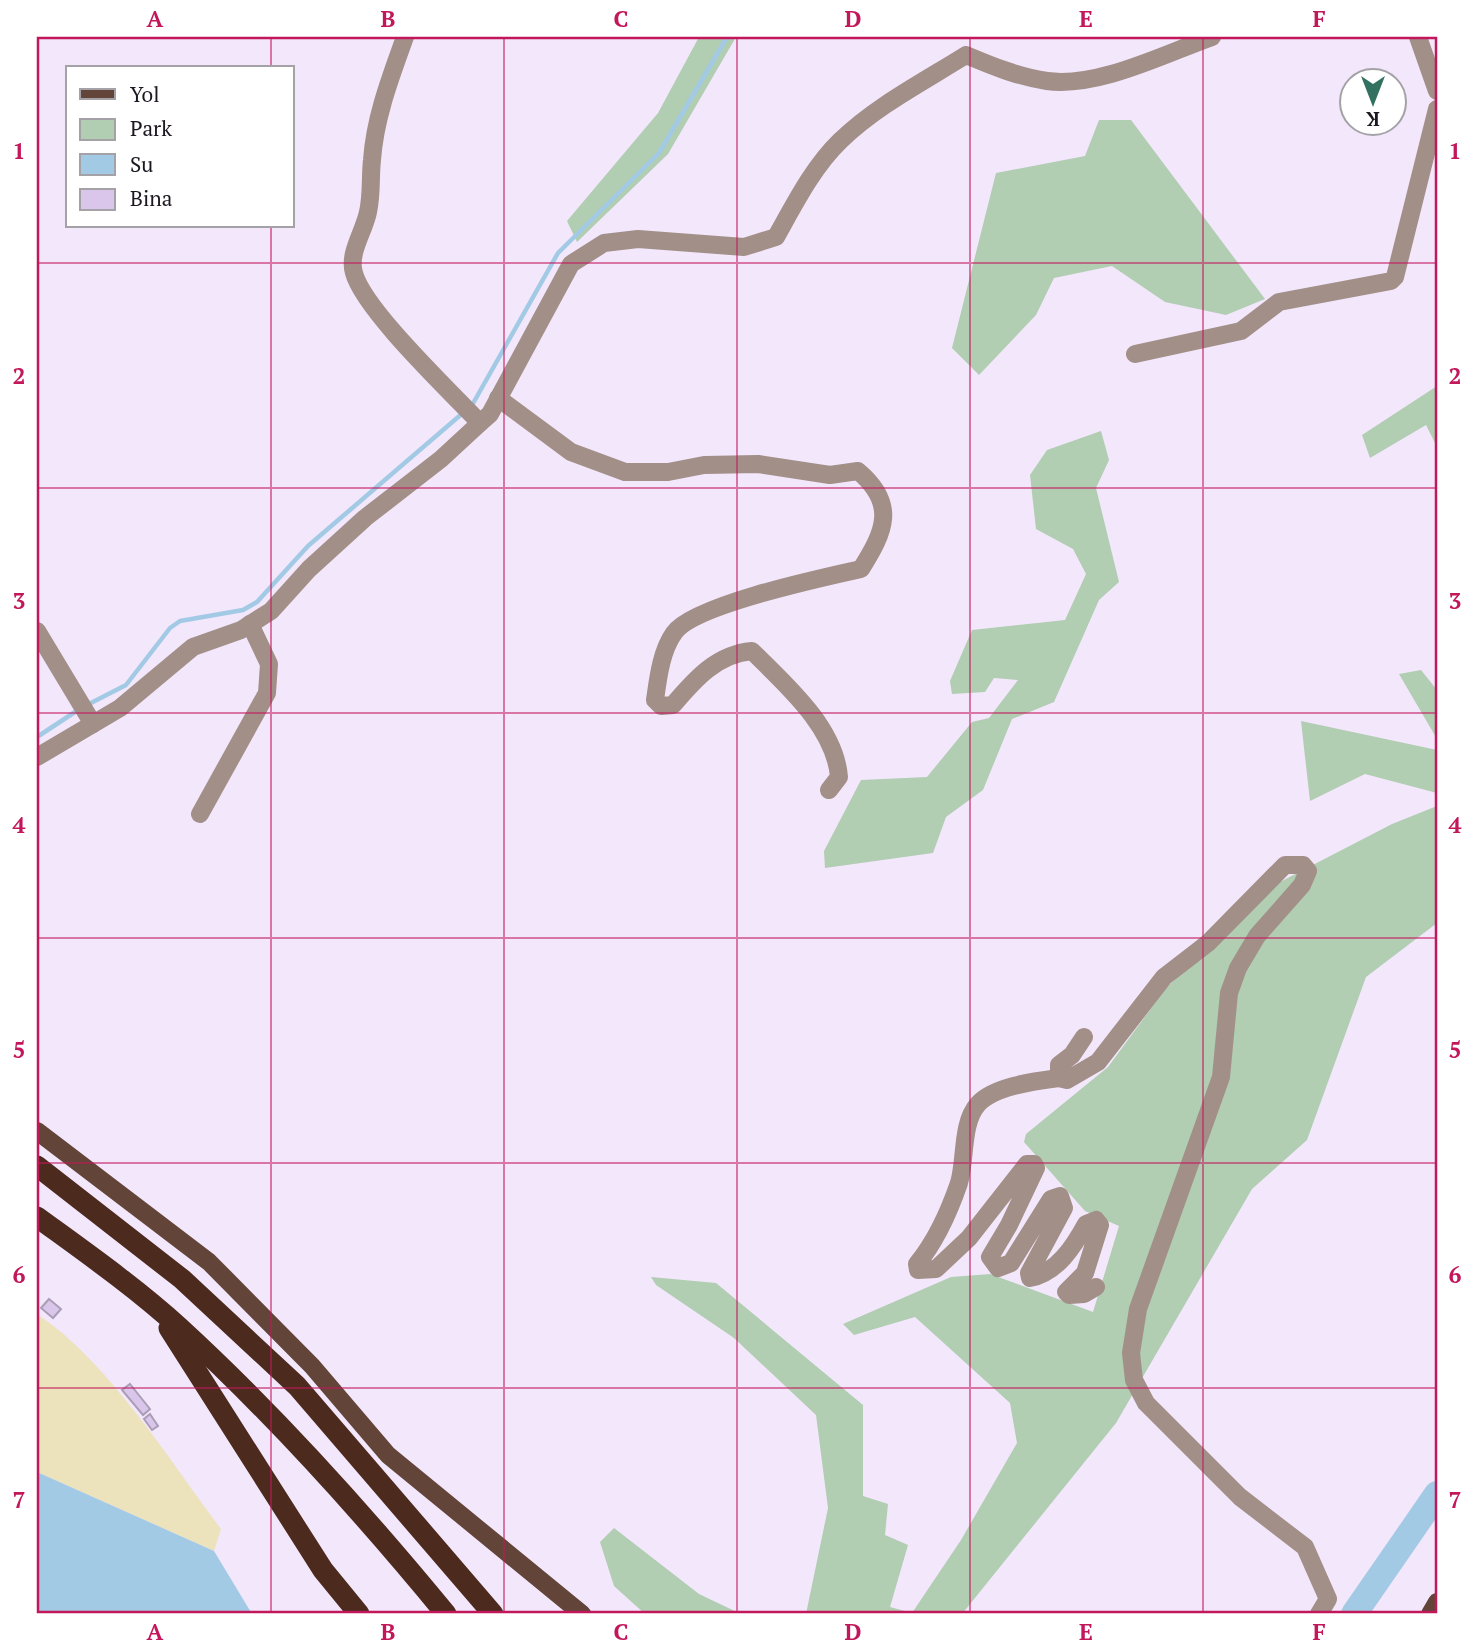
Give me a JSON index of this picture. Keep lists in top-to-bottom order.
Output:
{
  "legend": [
    "Yol",
    "Park",
    "Su",
    "Bina"
  ],
  "north": "bottom",
  "grid": {
    "columns": [
      "A",
      "B",
      "C",
      "D",
      "E",
      "F"
    ],
    "rows": [
      "1",
      "2",
      "3",
      "4",
      "5",
      "6",
      "7"
    ]
  }
}
